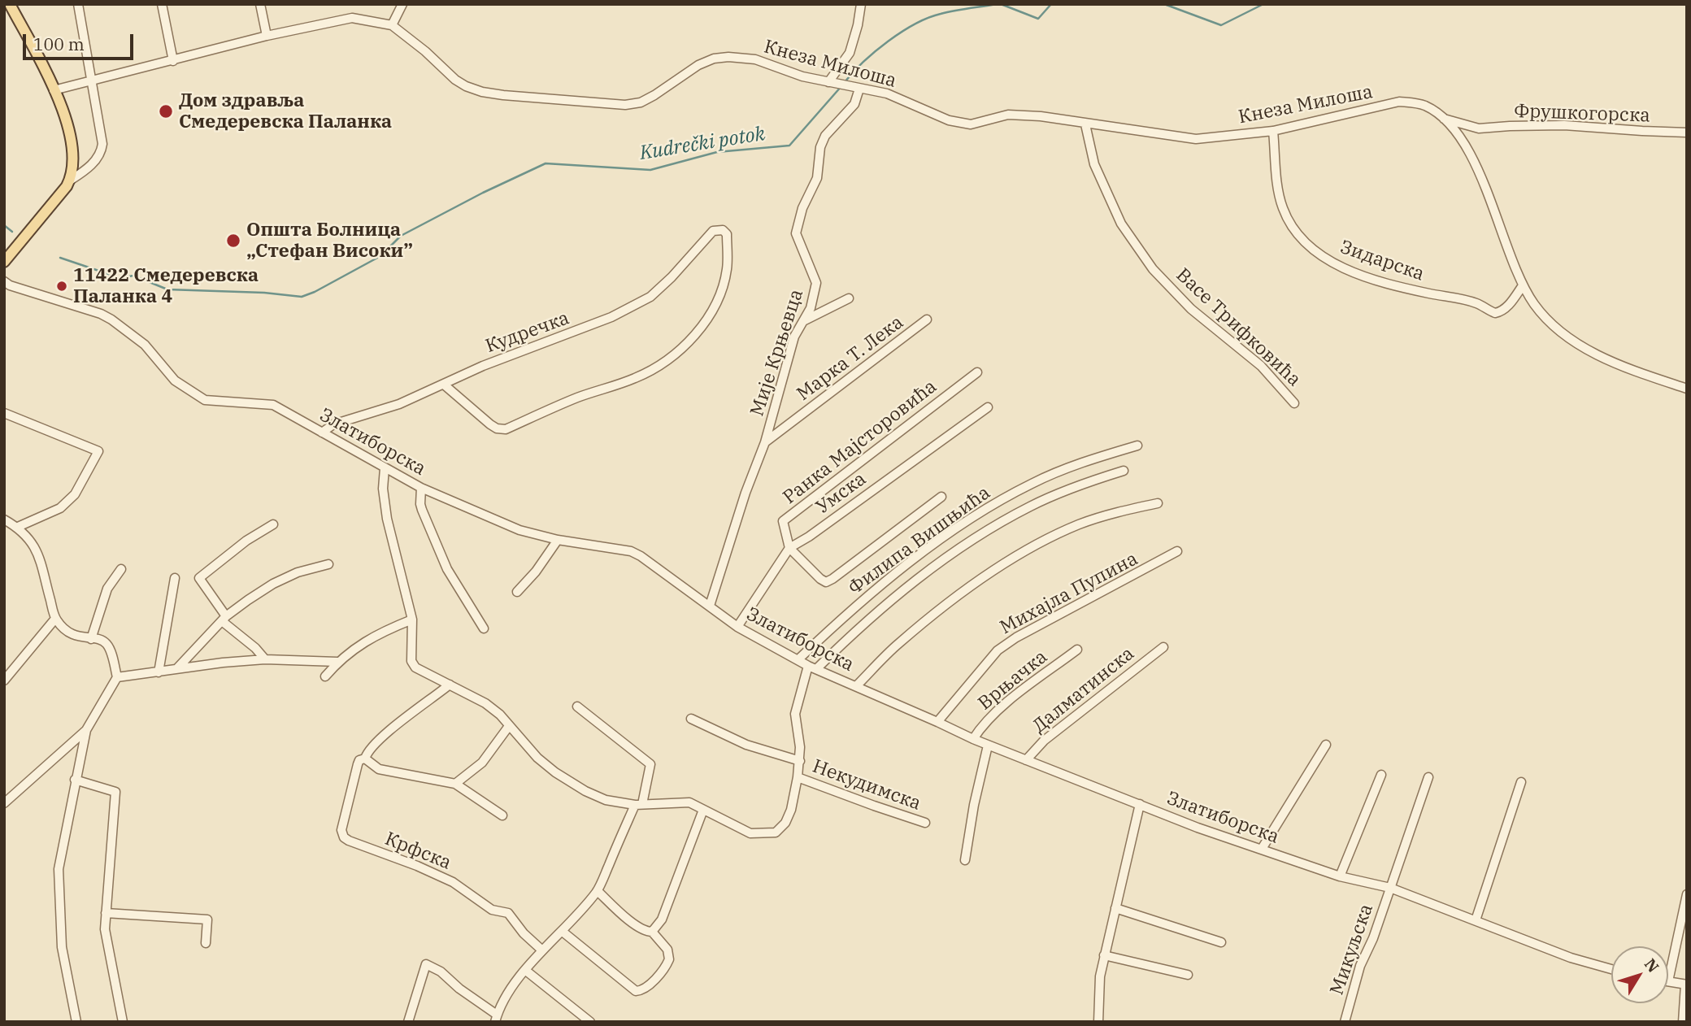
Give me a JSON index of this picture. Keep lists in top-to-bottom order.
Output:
{
  "streets": {
    "street": [
      "Кнеза Милоша",
      "Фрушкогорска",
      "Зидарска",
      "Васе Трифковића",
      "Кудречка",
      "Мије Крњевца",
      "Марка Т. Лека",
      "Златиборска",
      "Ранка Мајсторовића",
      "Умска",
      "Филипа Вишњића",
      "Михајла Пупина",
      "Врњачка",
      "Далматинска",
      "Некудимска",
      "Крфска",
      "Микуљска"
    ]
  },
  "crossings": [
    ["Кнеза Милоша", "Фрушкогорска"],
    ["Кнеза Милоша", "Зидарска"],
    ["Кнеза Милоша", "Васе Трифковића"],
    ["Кнеза Милоша", "Мије Крњевца"],
    ["Кудречка", "Златиборска"],
    ["Мије Крњевца", "Марка Т. Лека"],
    ["Мије Крњевца", "Златиборска"],
    ["Златиборска", "Умска"],
    ["Златиборска", "Филипа Вишњића"],
    ["Златиборска", "Михајла Пупина"],
    ["Златиборска", "Врњачка"],
    ["Златиборска", "Далматинска"],
    ["Златиборска", "Микуљска"],
    ["Ранка Мајсторовића", "Умска"]
  ],
  "water": ["Kudrečki potok"],
  "places": ["Дом здравља Смедеревска Паланка", "Општа Болница „Стефан Високи”", "11422 Смедеревска Паланка 4"],
  "scale_bar": "100 m",
  "north": "top right"
}
